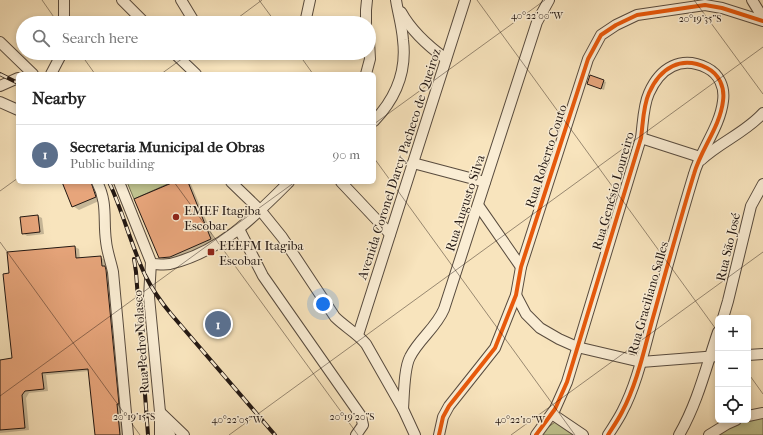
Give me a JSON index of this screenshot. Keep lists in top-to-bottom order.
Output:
{
  "streets": {
    "street": [
      "Rua Roberto Couto",
      "Avenida Coronel Darcy Pacheco de Queiroz",
      "Rua Genésio Loureiro",
      "Rua Augusto Silva",
      "Rua São José",
      "Rua Graciliano Salles",
      "Rua Pedro Nolasco"
    ]
  },
  "crossings": [
    ["Rua Genésio Loureiro", "Rua Graciliano Salles"]
  ],
  "places": {
    "other": ["EMEF Itagiba Escobar"],
    "transit": ["EEEFM Itagiba Escobar"]
  },
  "page": {
    "search": "Search here",
    "heading": "Nearby",
    "list": [
      {
        "mark": "1",
        "name": "Secretaria Municipal de Obras",
        "note": "Public building",
        "value": "90 m"
      }
    ],
    "pins": "1",
    "map_buttons": ["+", "−"]
  },
  "coordinates": [
    "40°22'00\"W",
    "20°19'35\"S",
    "20°19'15\"S",
    "20°19'20\"S",
    "40°22'05\"W",
    "40°22'10\"W"
  ]
}
